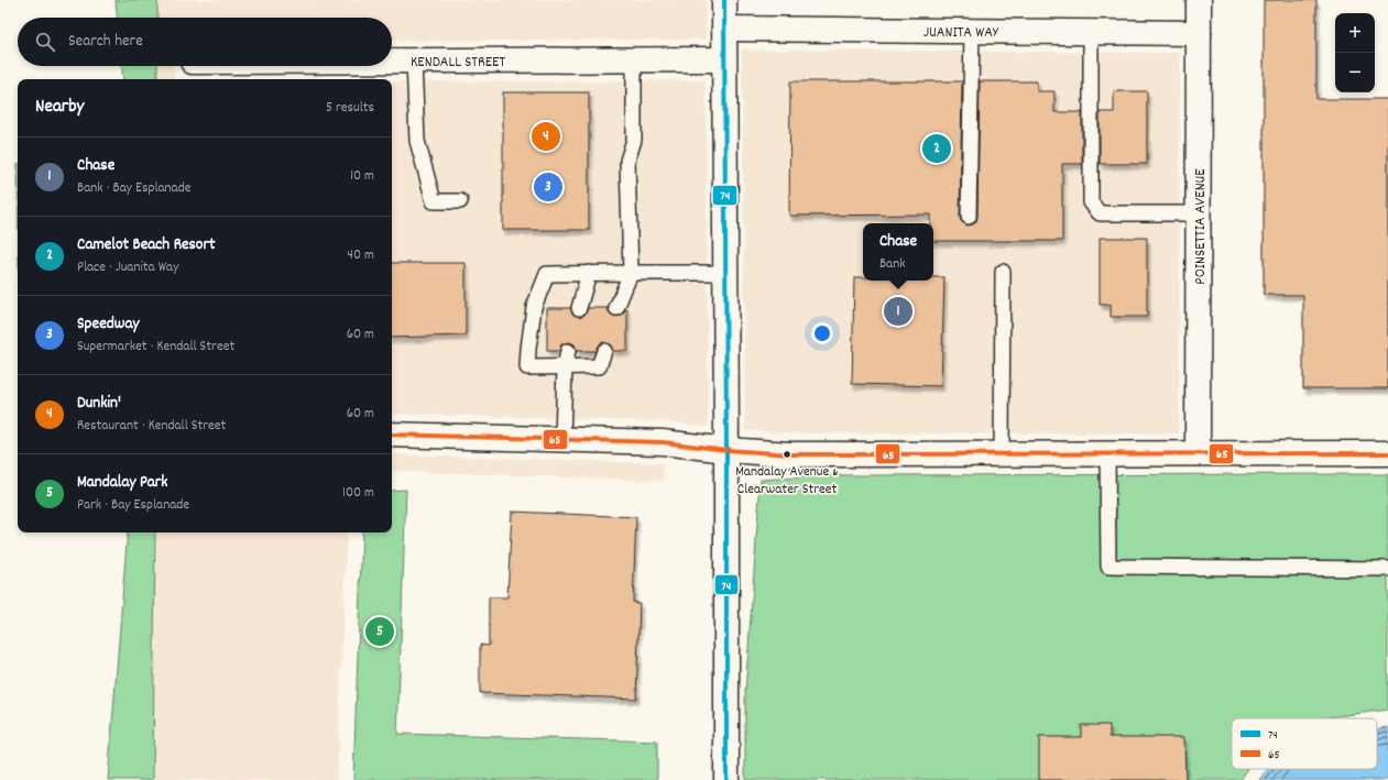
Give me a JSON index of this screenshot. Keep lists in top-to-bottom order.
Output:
{
  "streets": {
    "street": ["JUANITA WAY", "KENDALL STREET", "POINSETTIA AVENUE"]
  },
  "crossings": [
    ["JUANITA WAY", "POINSETTIA AVENUE"]
  ],
  "places": ["Mandalay Avenue & Clearwater Street"],
  "lines": ["transit line 74", "transit line 65"],
  "legend": ["74", "65"],
  "page": {
    "map_buttons": ["+", "−"],
    "search": "Search here",
    "heading": ["Nearby", "5 results"],
    "pins": [
      "4",
      "2",
      "3",
      "1",
      "5"
    ],
    "list": [
      {
        "mark": "1",
        "name": "Chase",
        "note": "Bank · Bay Esplanade",
        "value": "10 m"
      },
      {
        "mark": "2",
        "name": "Camelot Beach Resort",
        "note": "Place · Juanita Way",
        "value": "40 m"
      },
      {
        "mark": "3",
        "name": "Speedway",
        "note": "Supermarket · Kendall Street",
        "value": "60 m"
      },
      {
        "mark": "4",
        "name": "Dunkin'",
        "note": "Restaurant · Kendall Street",
        "value": "60 m"
      },
      {
        "mark": "5",
        "name": "Mandalay Park",
        "note": "Park · Bay Esplanade",
        "value": "100 m"
      }
    ],
    "popup": ["Chase", "Bank"]
  }
}
